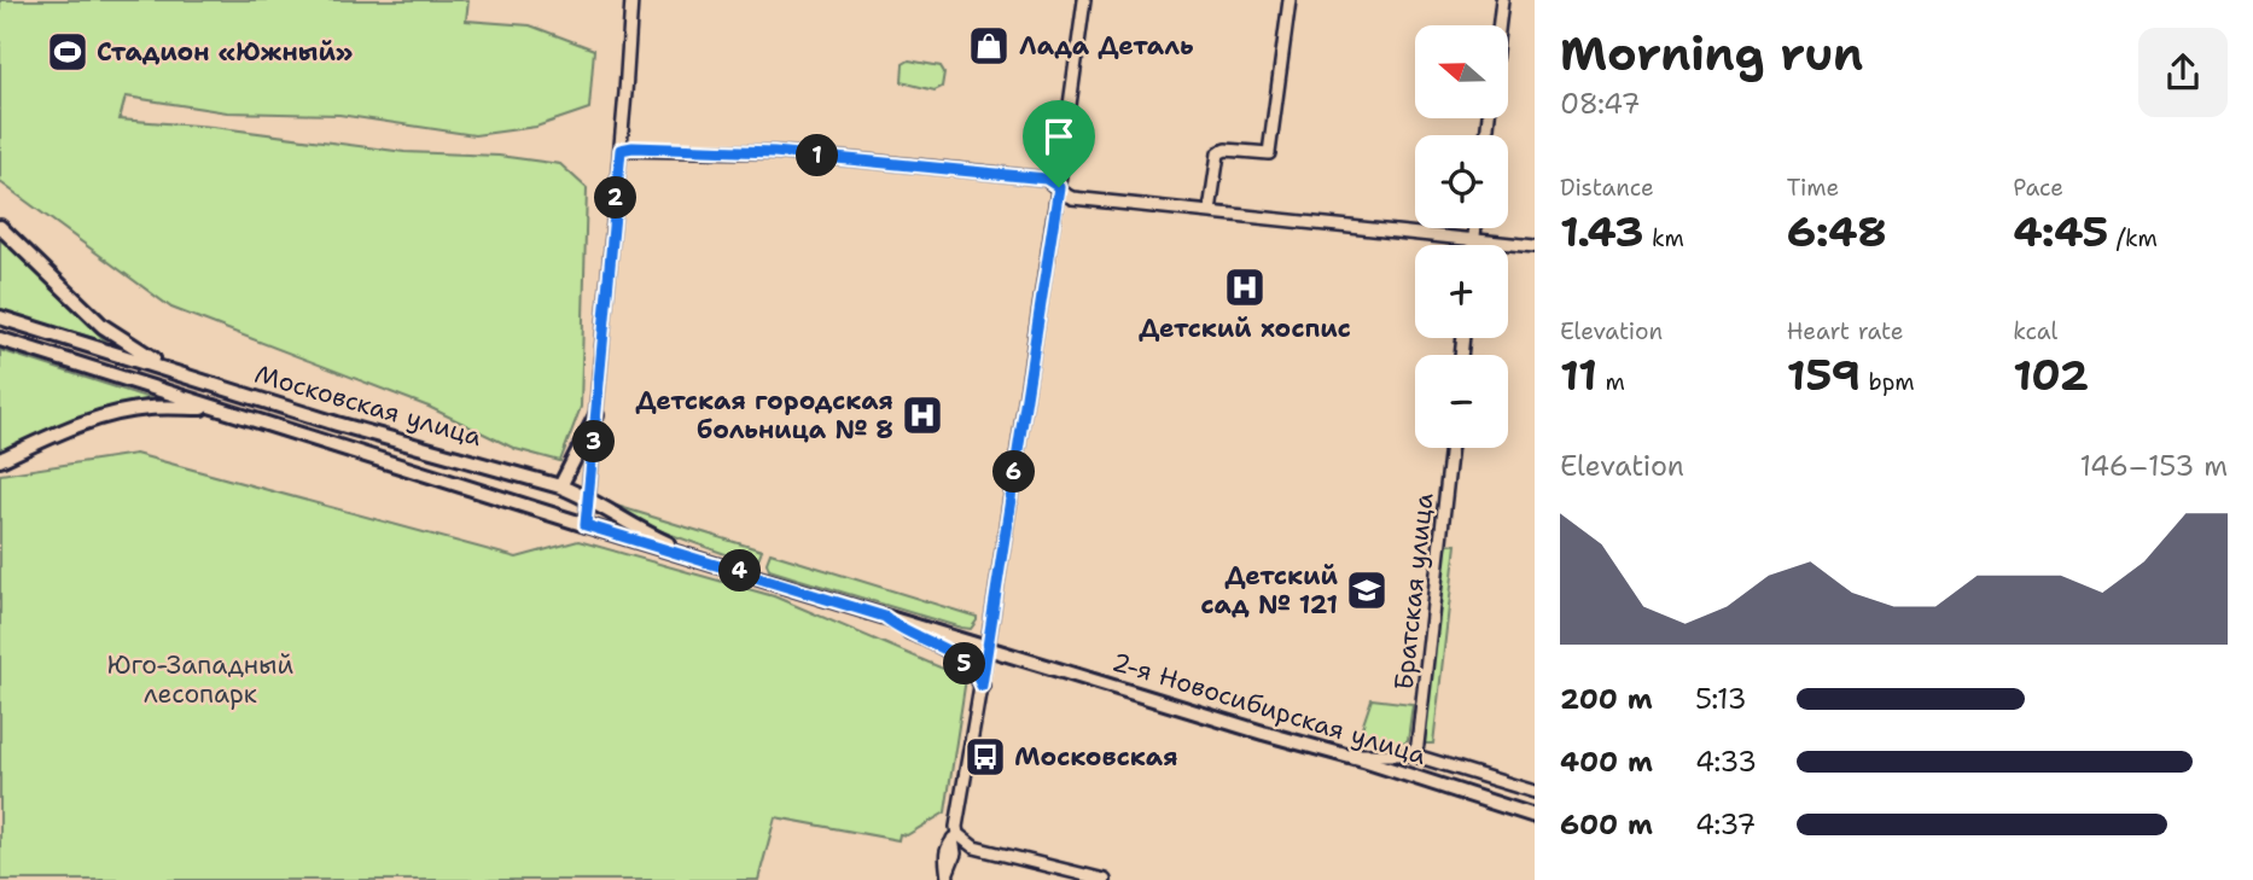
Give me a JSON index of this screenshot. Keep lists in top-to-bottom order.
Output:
{
  "streets": {
    "main road": ["Московская улица", "2-я Новосибирская улица"],
    "street": ["Братская улица"]
  },
  "crossings": [
    ["Московская улица", "2-я Новосибирская улица"]
  ],
  "parks": ["Юго-Западный лесопарк"],
  "places": {
    "shop": ["Лада Деталь"],
    "sports": ["Стадион «Южный»"],
    "hospital": ["Детский хоспис", "Детская городская больница № 8"],
    "school or university": ["Детский сад № 121"],
    "bus stop": ["Московская"]
  },
  "north": "left",
  "page": {
    "heading": ["Morning run", "08:47"],
    "map_buttons": ["+", "−"],
    "pins": [
      "1",
      "2",
      "3",
      "6",
      "4",
      "5"
    ],
    "stats": [
      ["Distance", "1.43 km"],
      ["Time", "6:48"],
      ["Pace", "4:45 /km"],
      ["Elevation", "11 m"],
      ["Heart rate", "159 bpm"],
      ["kcal", "102"]
    ],
    "chart": ["Elevation", "146–153 m"],
    "list": [
      {
        "name": "200 m",
        "note": "5:13"
      },
      {
        "name": "400 m",
        "note": "4:33"
      },
      {
        "name": "600 m",
        "note": "4:37"
      }
    ]
  }
}
